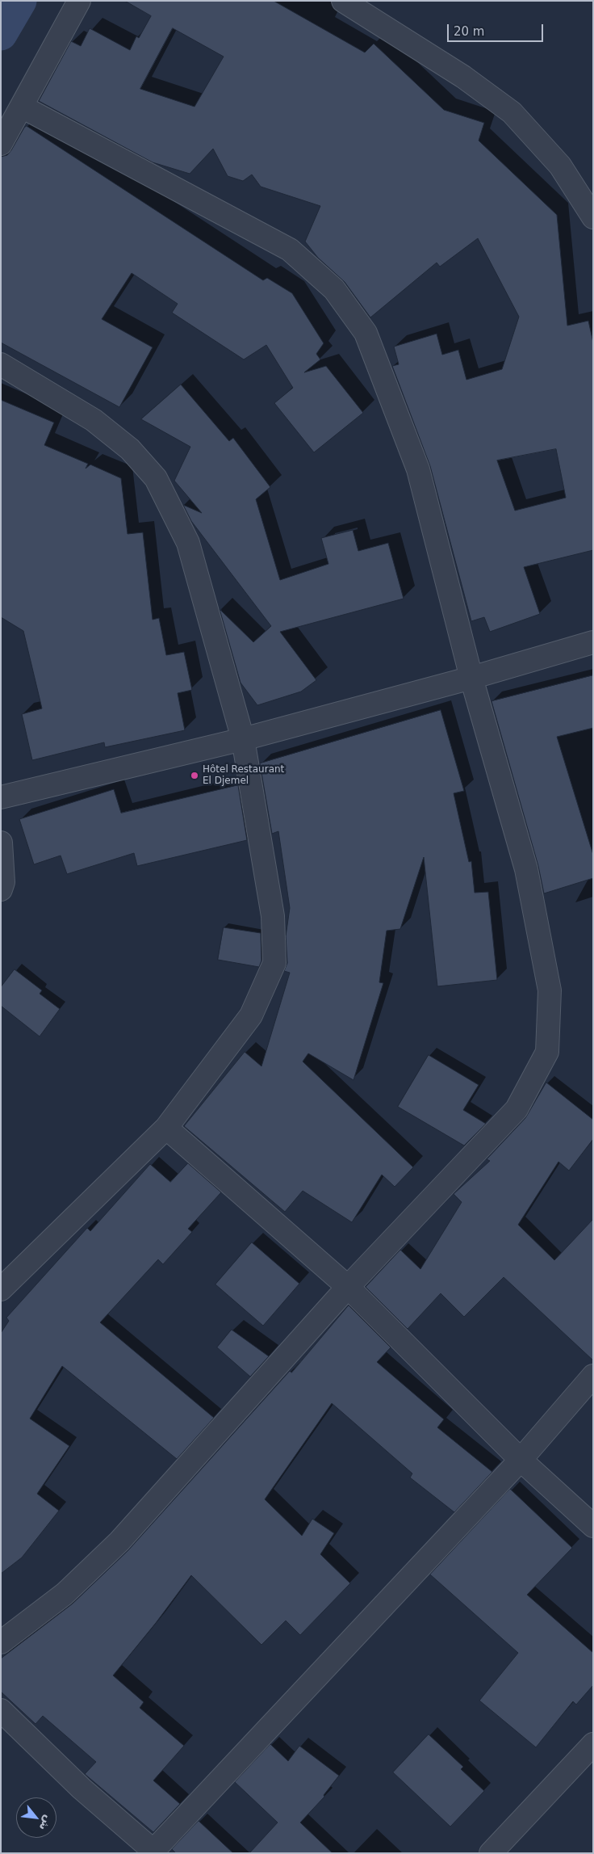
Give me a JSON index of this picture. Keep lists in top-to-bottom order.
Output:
{
  "places": ["Hôtel Restaurant El Djemel"],
  "scale_bar": "20 m",
  "north": "bottom right"
}
